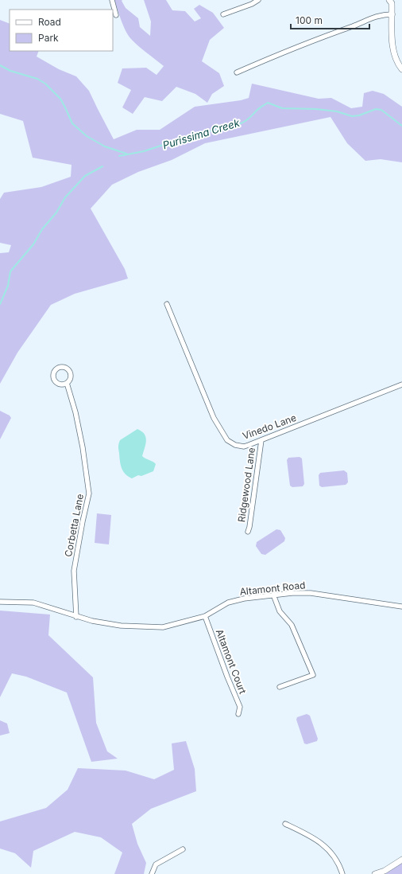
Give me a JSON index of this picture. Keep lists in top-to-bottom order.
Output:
{
  "streets": {
    "street": [
      "Vinedo Lane",
      "Ridgewood Lane",
      "Corbetta Lane",
      "Altamont Road",
      "Altamont Court"
    ]
  },
  "crossings": [
    ["Vinedo Lane", "Ridgewood Lane"],
    ["Corbetta Lane", "Altamont Road"],
    ["Altamont Road", "Altamont Court"]
  ],
  "water": ["Purissima Creek"],
  "legend": ["Road", "Park"],
  "scale_bar": "100 m"
}
